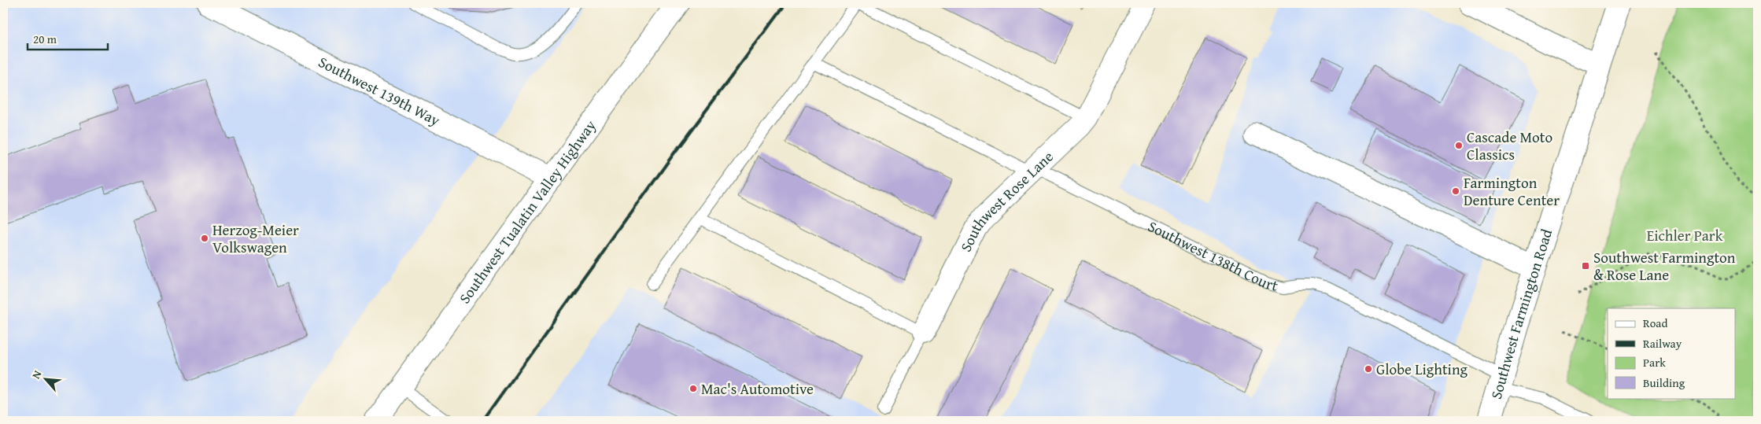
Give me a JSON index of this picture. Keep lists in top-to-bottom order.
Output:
{
  "streets": {
    "street": [
      "Southwest 139th Way",
      "Southwest Rose Lane",
      "Southwest Tualatin Valley Highway",
      "Southwest Farmington Road"
    ],
    "lane": ["Southwest 138th Court"]
  },
  "crossings": [
    ["Southwest 139th Way", "Southwest Tualatin Valley Highway"],
    ["Southwest Rose Lane", "Southwest 138th Court"],
    ["Southwest 138th Court", "Southwest Farmington Road"]
  ],
  "parks": ["Eichler Park"],
  "places": {
    "other": [
      "Cascade Moto Classics",
      "Farmington Denture Center",
      "Herzog-Meier Volkswagen",
      "Globe Lighting",
      "Mac's Automotive"
    ],
    "transit": ["Southwest Farmington & Rose Lane"]
  },
  "legend": [
    "Road",
    "Railway",
    "Park",
    "Building"
  ],
  "scale_bar": "20 m",
  "north": "top left"
}
